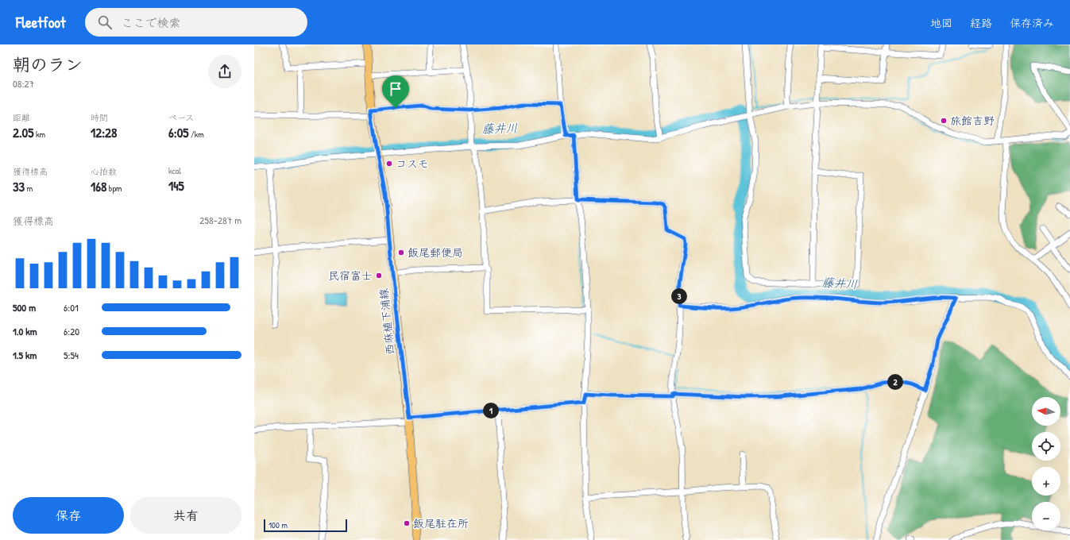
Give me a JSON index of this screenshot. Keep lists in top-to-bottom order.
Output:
{
  "streets": {
    "main road": ["西麻植下浦線"]
  },
  "water": ["藤井川"],
  "places": [
    "旅館吉野",
    "コスモ",
    "飯尾郵便局",
    "民宿富士",
    "飯尾駐在所"
  ],
  "scale_bar": "100 m",
  "north": "left",
  "page": {
    "header": "Fleetfoot",
    "search": "ここで検索",
    "nav": ["地図", "経路", "保存済み"],
    "heading": ["朝のラン", "08:27"],
    "stats": [
      ["距離", "2.05 km"],
      ["時間", "12:28"],
      ["ペース", "6:05 /km"],
      ["獲得標高", "33 m"],
      ["心拍数", "168 bpm"],
      ["kcal", "145"]
    ],
    "chart": ["獲得標高", "258–287 m"],
    "pins": ["3", "2", "1"],
    "list": [
      {
        "name": "500 m",
        "note": "6:01"
      },
      {
        "name": "1.0 km",
        "note": "6:20"
      },
      {
        "name": "1.5 km",
        "note": "5:54"
      }
    ],
    "map_buttons": ["+", "−"],
    "buttons": ["保存", "共有"],
    "scale": "100 m"
  }
}
